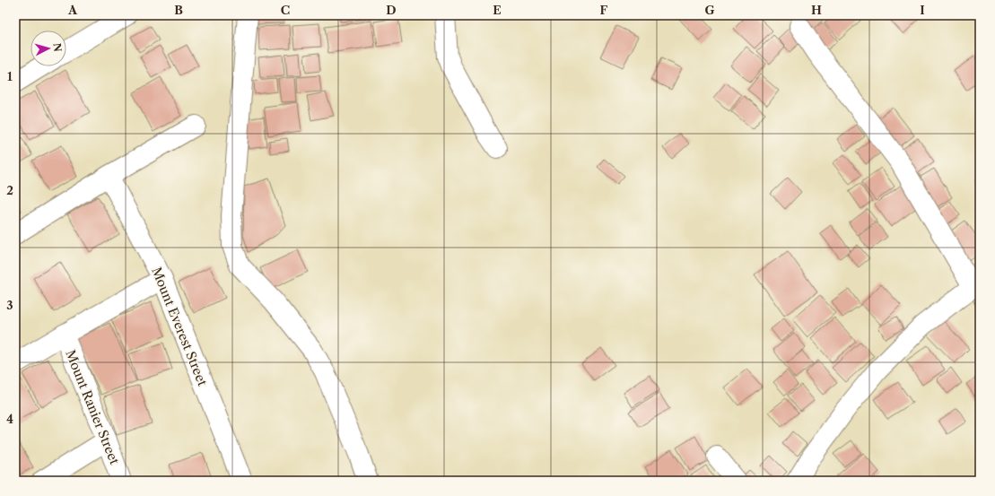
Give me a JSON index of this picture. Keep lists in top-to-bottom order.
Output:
{
  "streets": {
    "street": ["Mount Everest Street", "Mount Ranier Street"]
  },
  "north": "right",
  "grid": {
    "columns": [
      "A",
      "B",
      "C",
      "D",
      "E",
      "F",
      "G",
      "H",
      "I"
    ],
    "rows": [
      "1",
      "2",
      "3",
      "4"
    ]
  }
}
